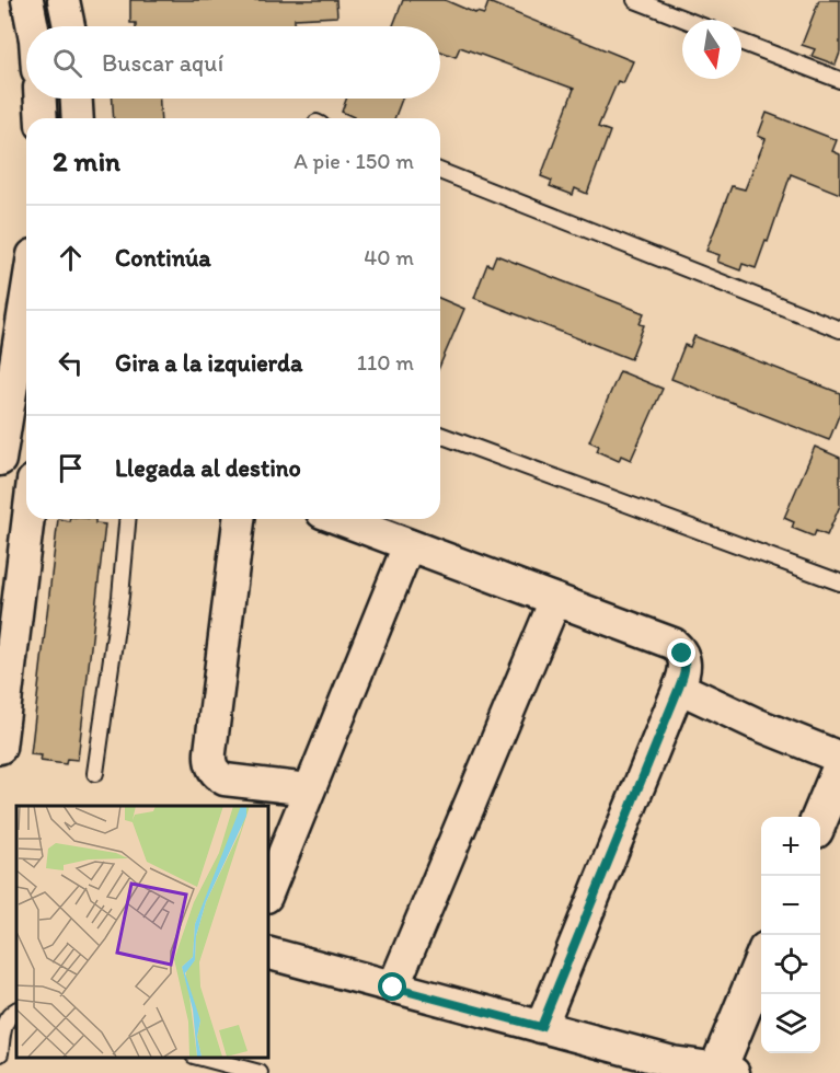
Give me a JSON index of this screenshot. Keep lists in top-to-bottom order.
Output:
{
  "north": "bottom",
  "page": {
    "search": "Buscar aquí",
    "heading": ["2 min", "A pie · 150 m"],
    "list": [
      ["Continúa", "40 m"],
      ["Gira a la izquierda", "110 m"],
      "Llegada al destino"
    ],
    "map_buttons": ["+", "−"]
  }
}
